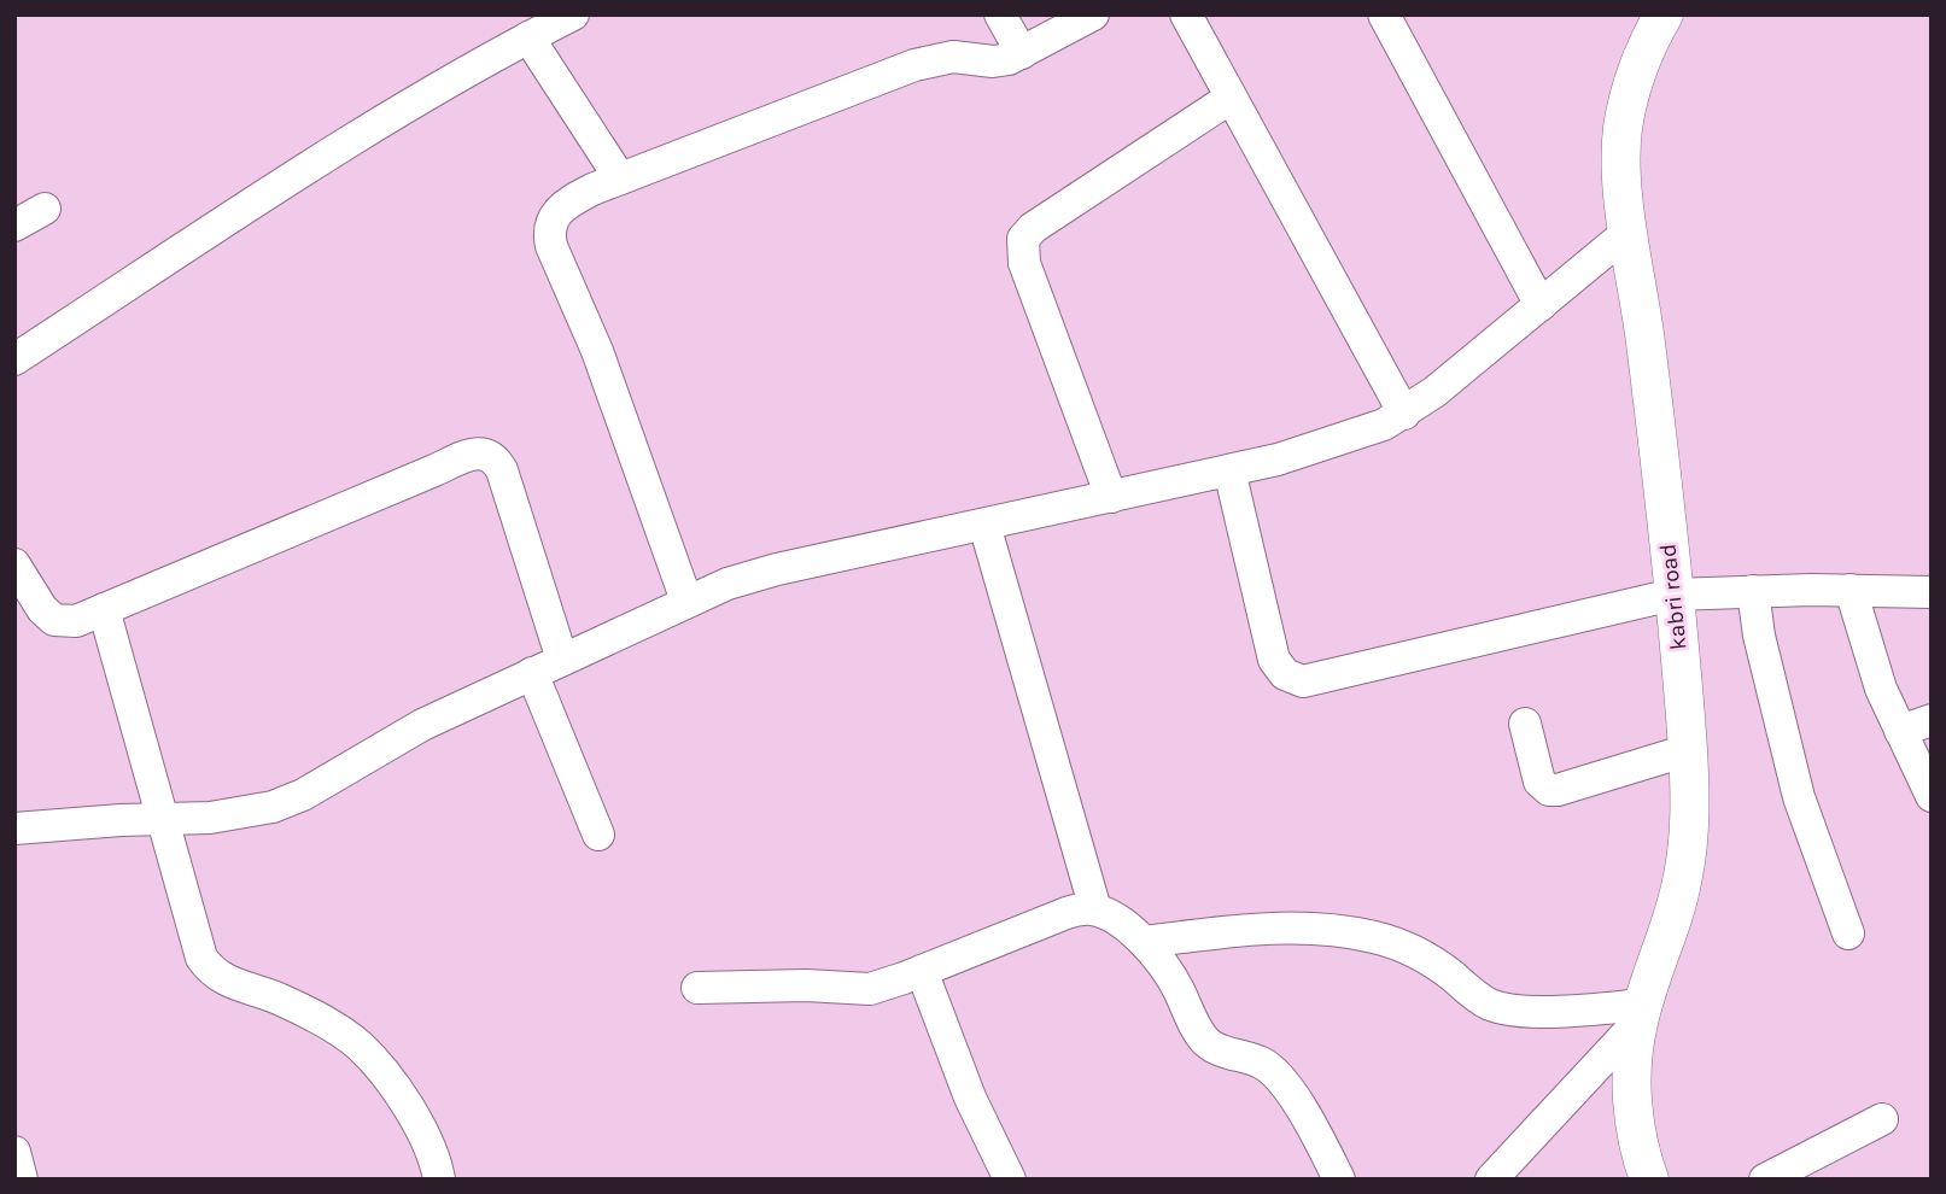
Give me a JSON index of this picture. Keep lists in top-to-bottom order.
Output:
{
  "streets": {
    "street": ["kabri road"]
  }
}
